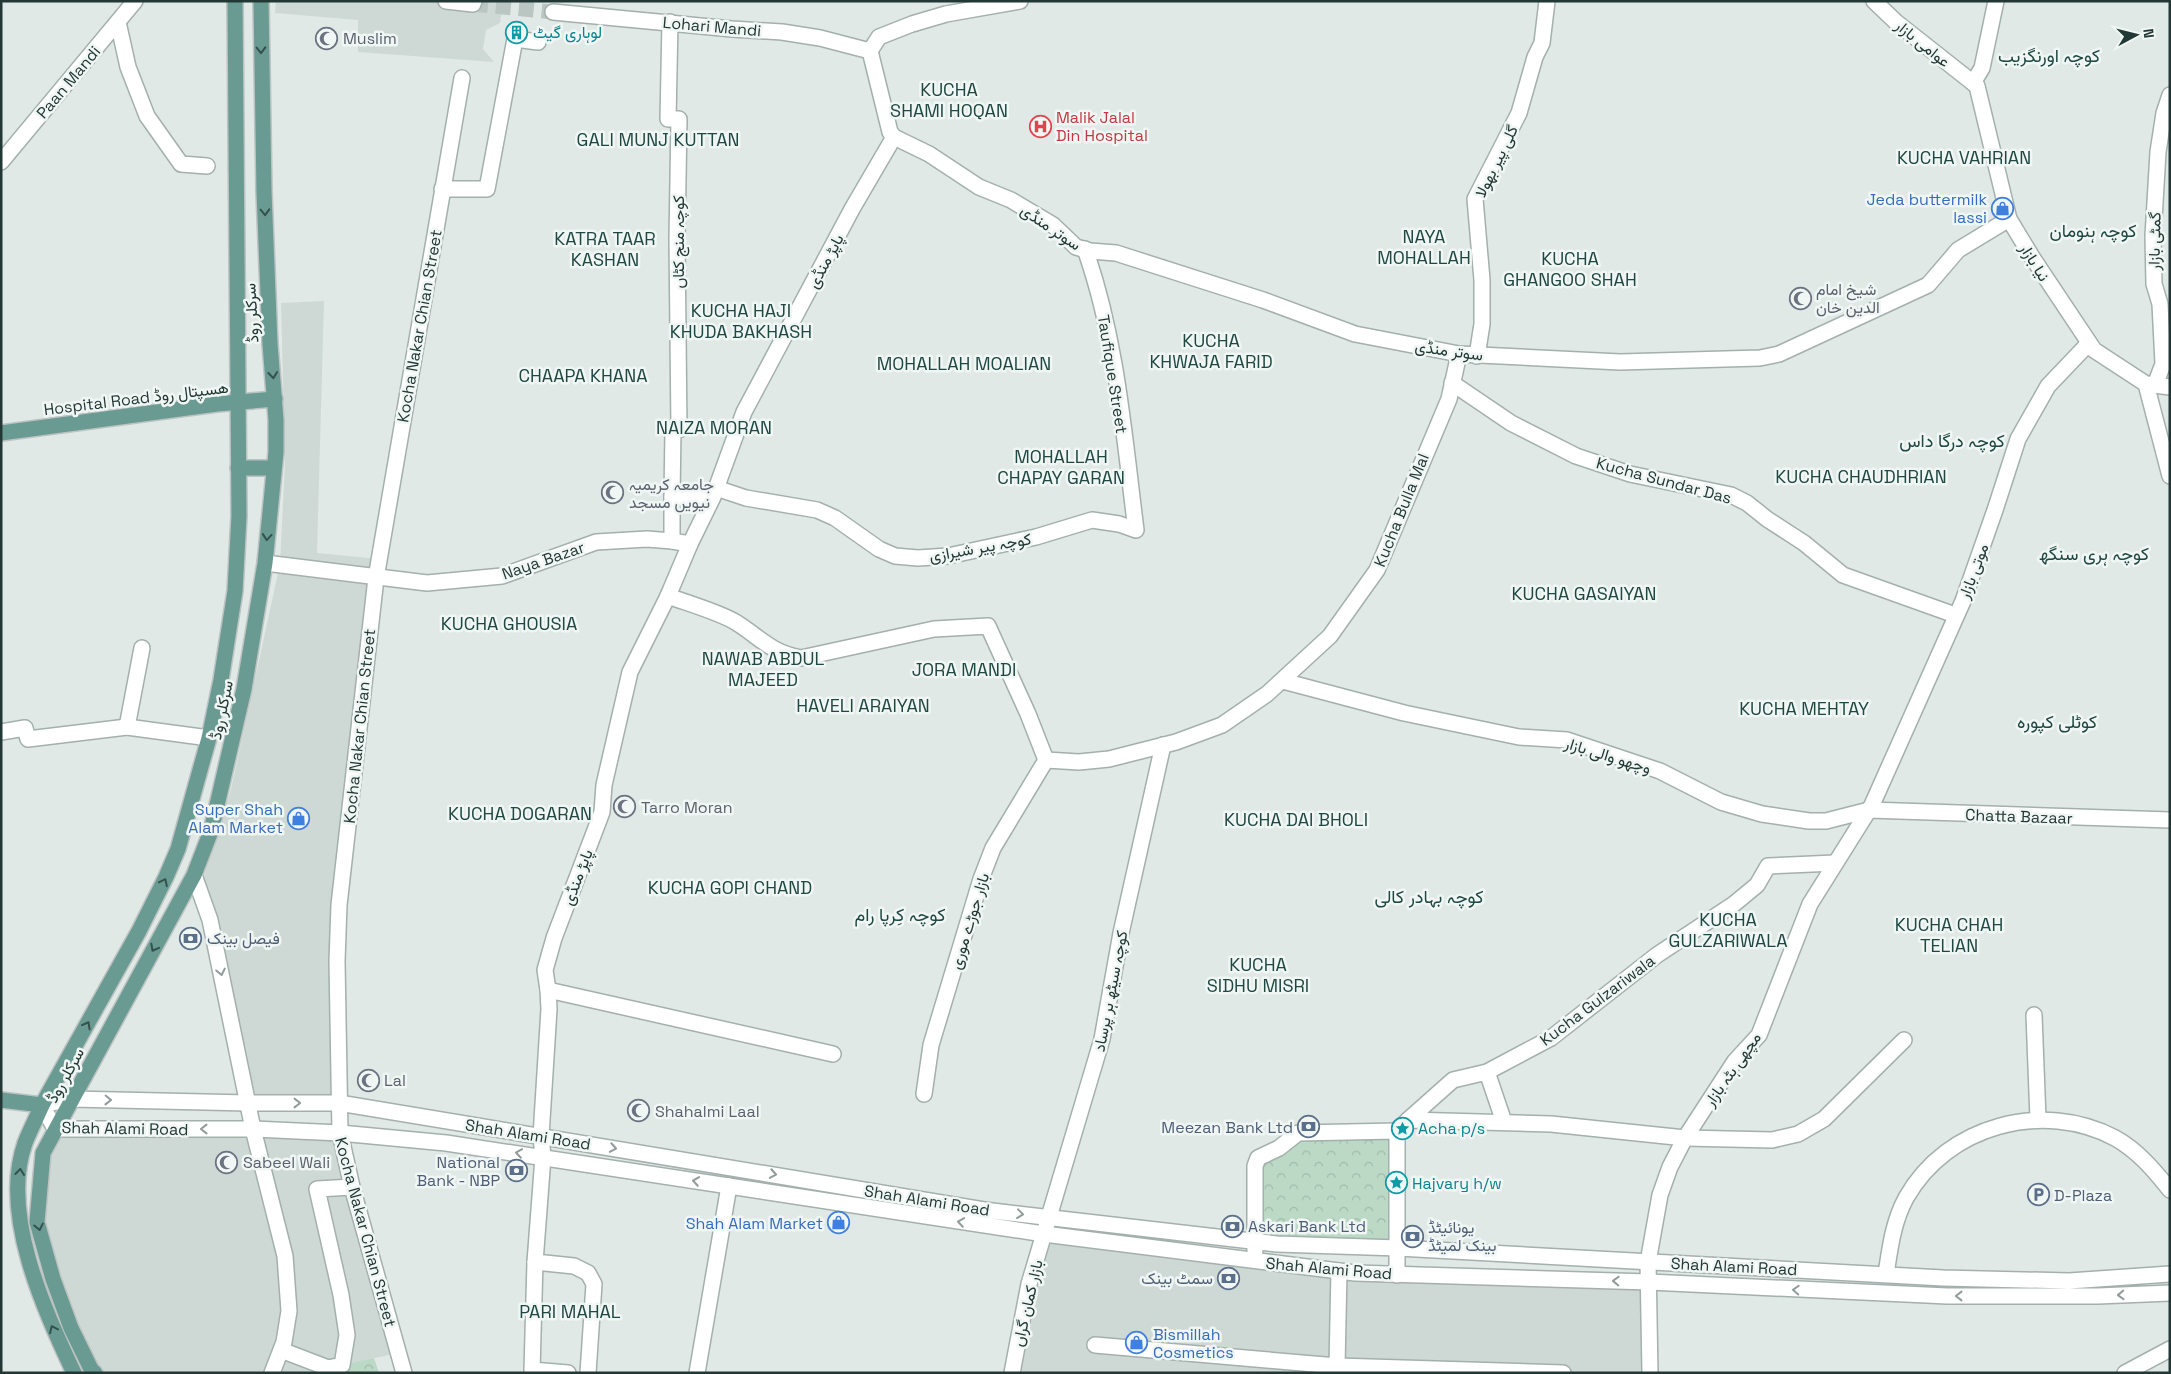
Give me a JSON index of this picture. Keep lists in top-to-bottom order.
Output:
{
  "streets": {
    "main road": ["سرکلر روڈ", "Hospital Road ھسپتال روڈ"],
    "street": [
      "Lohari Mandi",
      "عوامی بازار",
      "Paan Mandi",
      "گلی پیر بھولا",
      "سوتر منڈی",
      "گمٹی بازار",
      "کوچہ منج کٹاں",
      "پاپڑ منڈی",
      "نیا بازار",
      "Kocha Nakar Chian Street",
      "Taufique Street",
      "Kucha Sundar Das",
      "Kucha Bulla Mal",
      "کوچہ پیر شیرازی",
      "Naya Bazar",
      "موتی بازار",
      "وچھو والی بازار",
      "Chatta Bazaar",
      "بازار جوڑے موری",
      "کوچہ سیٹھ ہر پرساد",
      "Kucha Gulzariwala",
      "مچھی ہٹہ بازار",
      "Shah Alami Road",
      "بازار کمان گراں"
    ]
  },
  "crossings": [
    ["Lohari Mandi", "کوچہ منج کٹاں"],
    ["عوامی بازار", "نیا بازار"],
    ["گلی پیر بھولا", "سوتر منڈی"],
    ["سوتر منڈی", "پاپڑ منڈی"],
    ["سوتر منڈی", "نیا بازار"],
    ["سوتر منڈی", "Taufique Street"],
    ["سوتر منڈی", "Kucha Bulla Mal"],
    ["گمٹی بازار", "نیا بازار"],
    ["کوچہ منج کٹاں", "کوچہ پیر شیرازی"],
    ["پاپڑ منڈی", "کوچہ پیر شیرازی"],
    ["پاپڑ منڈی", "Naya Bazar"],
    ["پاپڑ منڈی", "Shah Alami Road"],
    ["نیا بازار", "موتی بازار"],
    ["سرکلر روڈ", "Hospital Road ھسپتال روڈ"],
    ["سرکلر روڈ", "Naya Bazar"],
    ["سرکلر روڈ", "Shah Alami Road"],
    ["Kocha Nakar Chian Street", "Naya Bazar"],
    ["Kocha Nakar Chian Street", "Shah Alami Road"],
    ["Taufique Street", "کوچہ پیر شیرازی"],
    ["Kucha Sundar Das", "Kucha Bulla Mal"],
    ["Kucha Sundar Das", "موتی بازار"],
    ["Kucha Bulla Mal", "وچھو والی بازار"],
    ["Kucha Bulla Mal", "بازار جوڑے موری"],
    ["Kucha Bulla Mal", "کوچہ سیٹھ ہر پرساد"],
    ["موتی بازار", "وچھو والی بازار"],
    ["موتی بازار", "Chatta Bazaar"],
    ["موتی بازار", "مچھی ہٹہ بازار"],
    ["وچھو والی بازار", "Chatta Bazaar"],
    ["وچھو والی بازار", "مچھی ہٹہ بازار"],
    ["Chatta Bazaar", "مچھی ہٹہ بازار"],
    ["کوچہ سیٹھ ہر پرساد", "Shah Alami Road"],
    ["کوچہ سیٹھ ہر پرساد", "بازار کمان گراں"],
    ["Kucha Gulzariwala", "مچھی ہٹہ بازار"],
    ["مچھی ہٹہ بازار", "Shah Alami Road"],
    ["Shah Alami Road", "بازار کمان گراں"]
  ],
  "districts": [
    "کوچہ اورنگزیب",
    "KUCHA SHAMI HOQAN",
    "GALI MUNJ KUTTAN",
    "KUCHA VAHRIAN",
    "کوچہ ہنومان",
    "NAYA MOHALLAH",
    "KATRA TAAR KASHAN",
    "KUCHA GHANGOO SHAH",
    "KUCHA HAJI KHUDA BAKHASH",
    "KUCHA KHWAJA FARID",
    "MOHALLAH MOALIAN",
    "CHAAPA KHANA",
    "NAIZA MORAN",
    "کوچہ درگا داس",
    "MOHALLAH CHAPAY GARAN",
    "KUCHA CHAUDHRIAN",
    "کوچہ ہری سنگھ",
    "KUCHA GASAIYAN",
    "KUCHA GHOUSIA",
    "NAWAB ABDUL MAJEED",
    "JORA MANDI",
    "HAVELI ARAIYAN",
    "KUCHA MEHTAY",
    "کوٹلی کپورہ",
    "KUCHA DOGARAN",
    "KUCHA DAI BHOLI",
    "KUCHA GOPI CHAND",
    "کوچہ بہادر کالی",
    "کوچہ کِرپا رام",
    "KUCHA GULZARIWALA",
    "KUCHA CHAH TELIAN",
    "KUCHA SIDHU MISRI",
    "PARI MAHAL"
  ],
  "places": {
    "building": ["لوہاری گیٹ"],
    "mosque": [
      "Muslim",
      "شیخ امام الدین خان",
      "جامعہ کریمیہ نیویں مسجد",
      "Tarro Moran",
      "Lal",
      "Shahalmi Laal",
      "Sabeel Wali"
    ],
    "hospital": ["Malik Jalal Din Hospital"],
    "shop": [
      "Jeda buttermilk lassi",
      "Super Shah Alam Market",
      "Shah Alam Market",
      "Bismillah Cosmetics"
    ],
    "bank": [
      "فیصل بینک",
      "Meezan Bank Ltd",
      "National Bank - NBP",
      "Askari Bank Ltd",
      "یونائیٹڈ بینک لمیٹڈ",
      "سمٹ بینک"
    ],
    "place": ["Acha p/s", "Hajvary h/w"],
    "parking": ["D-Plaza"]
  },
  "north": "right"
}
